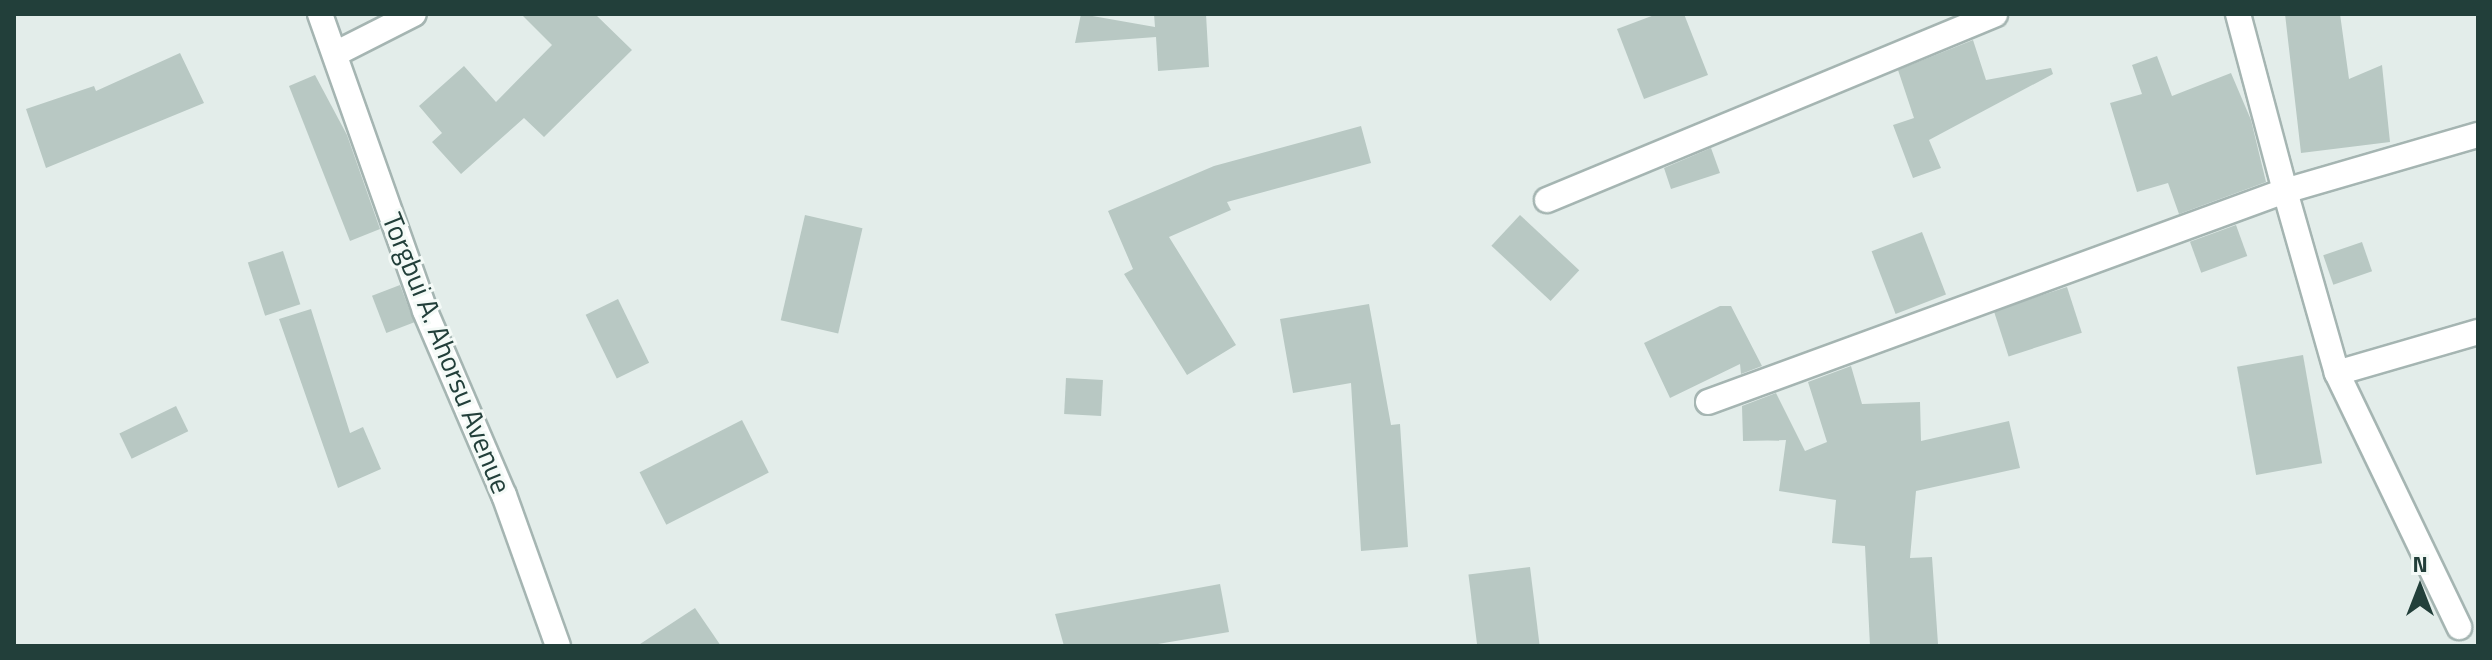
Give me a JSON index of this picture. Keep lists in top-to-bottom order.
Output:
{
  "streets": {
    "street": ["Torgbui A. Ahorsu Avenue"]
  },
  "north": "top"
}
